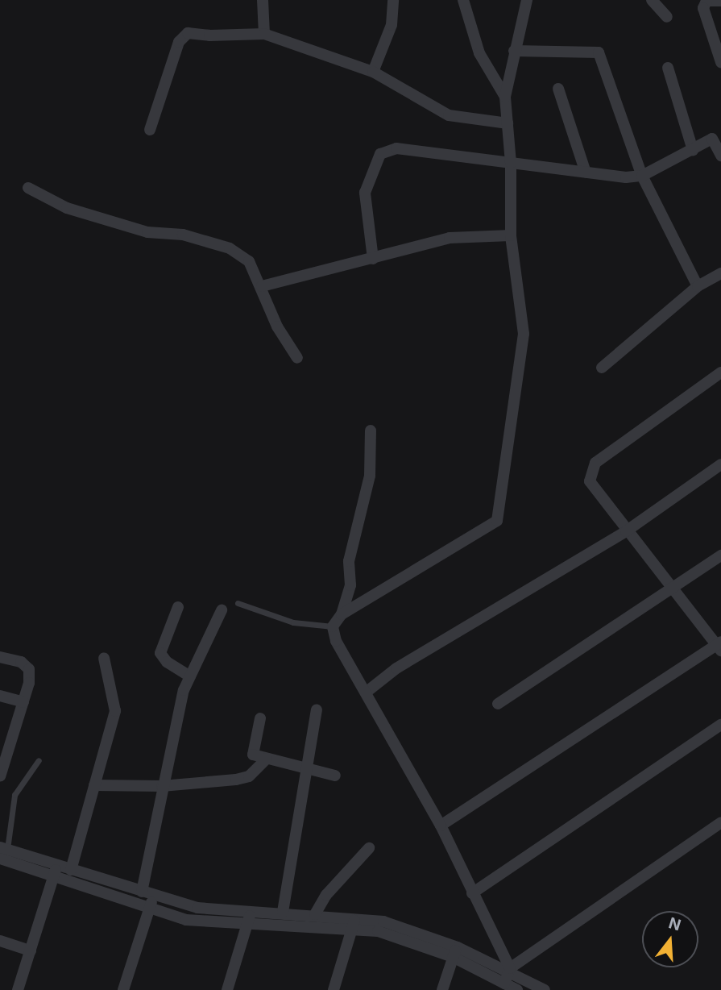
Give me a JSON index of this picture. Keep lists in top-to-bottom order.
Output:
{
  "north": "top"
}
